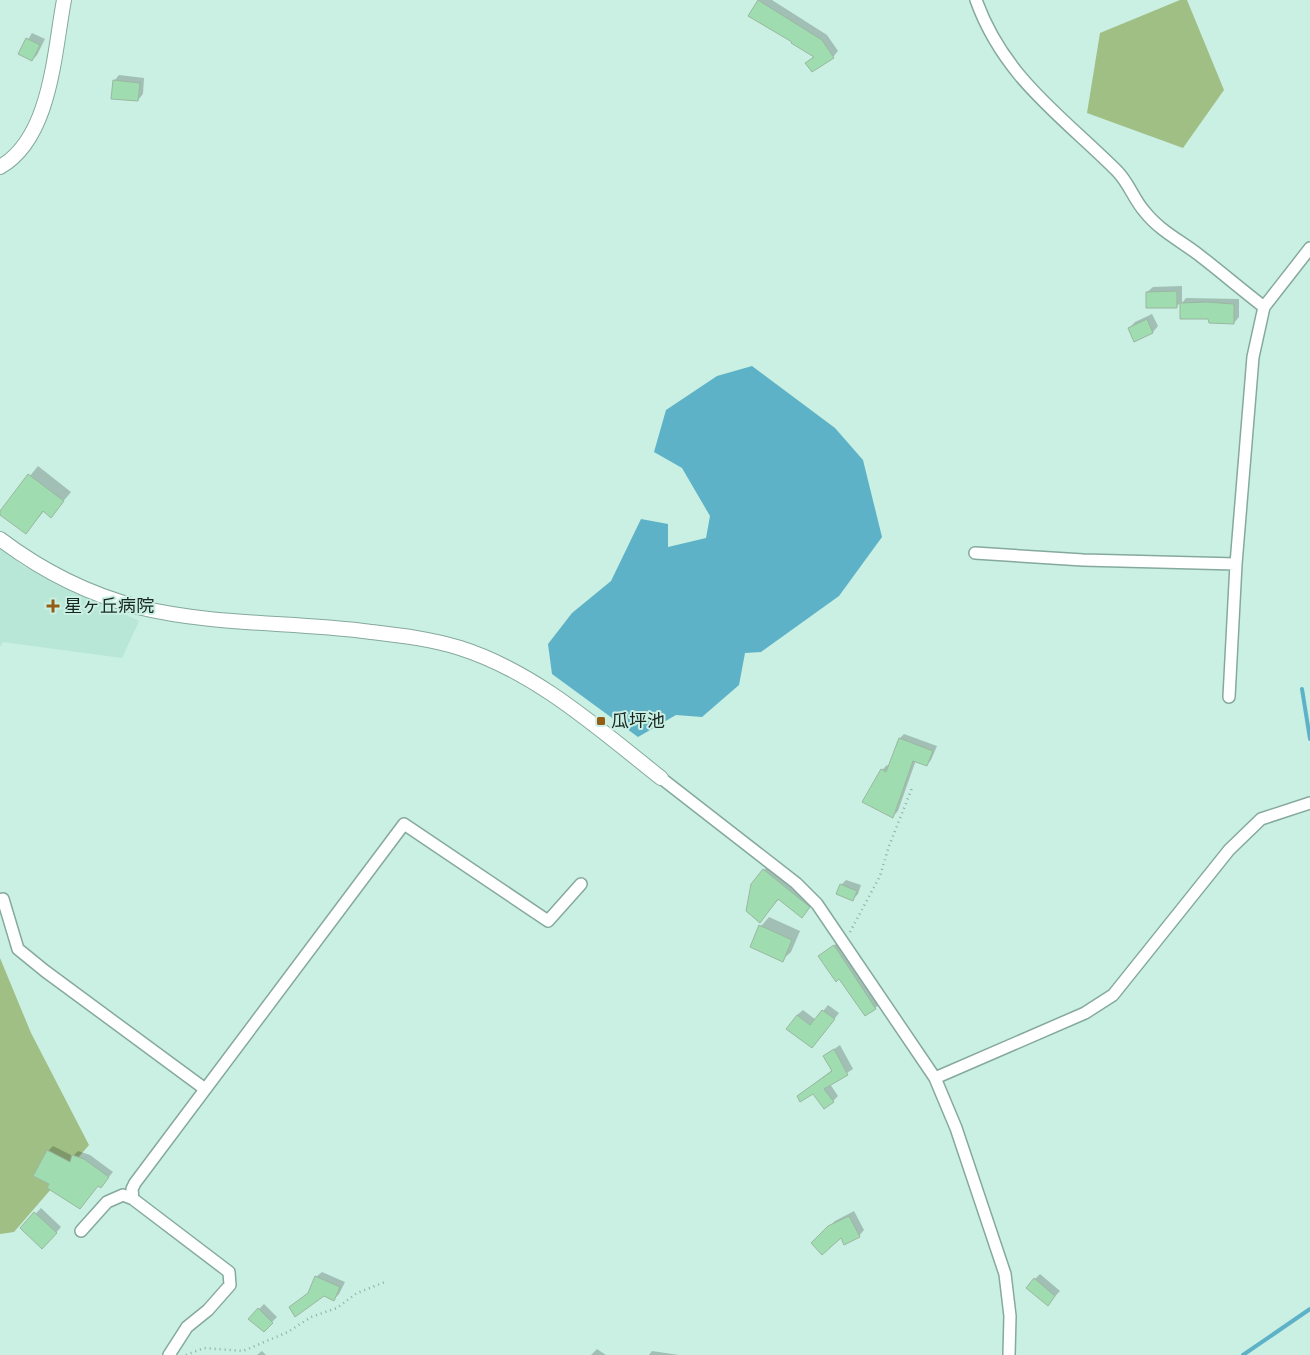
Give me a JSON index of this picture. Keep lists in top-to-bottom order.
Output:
{
  "places": {
    "health": ["星ヶ丘病院"],
    "transit": ["瓜坪池"]
  }
}
